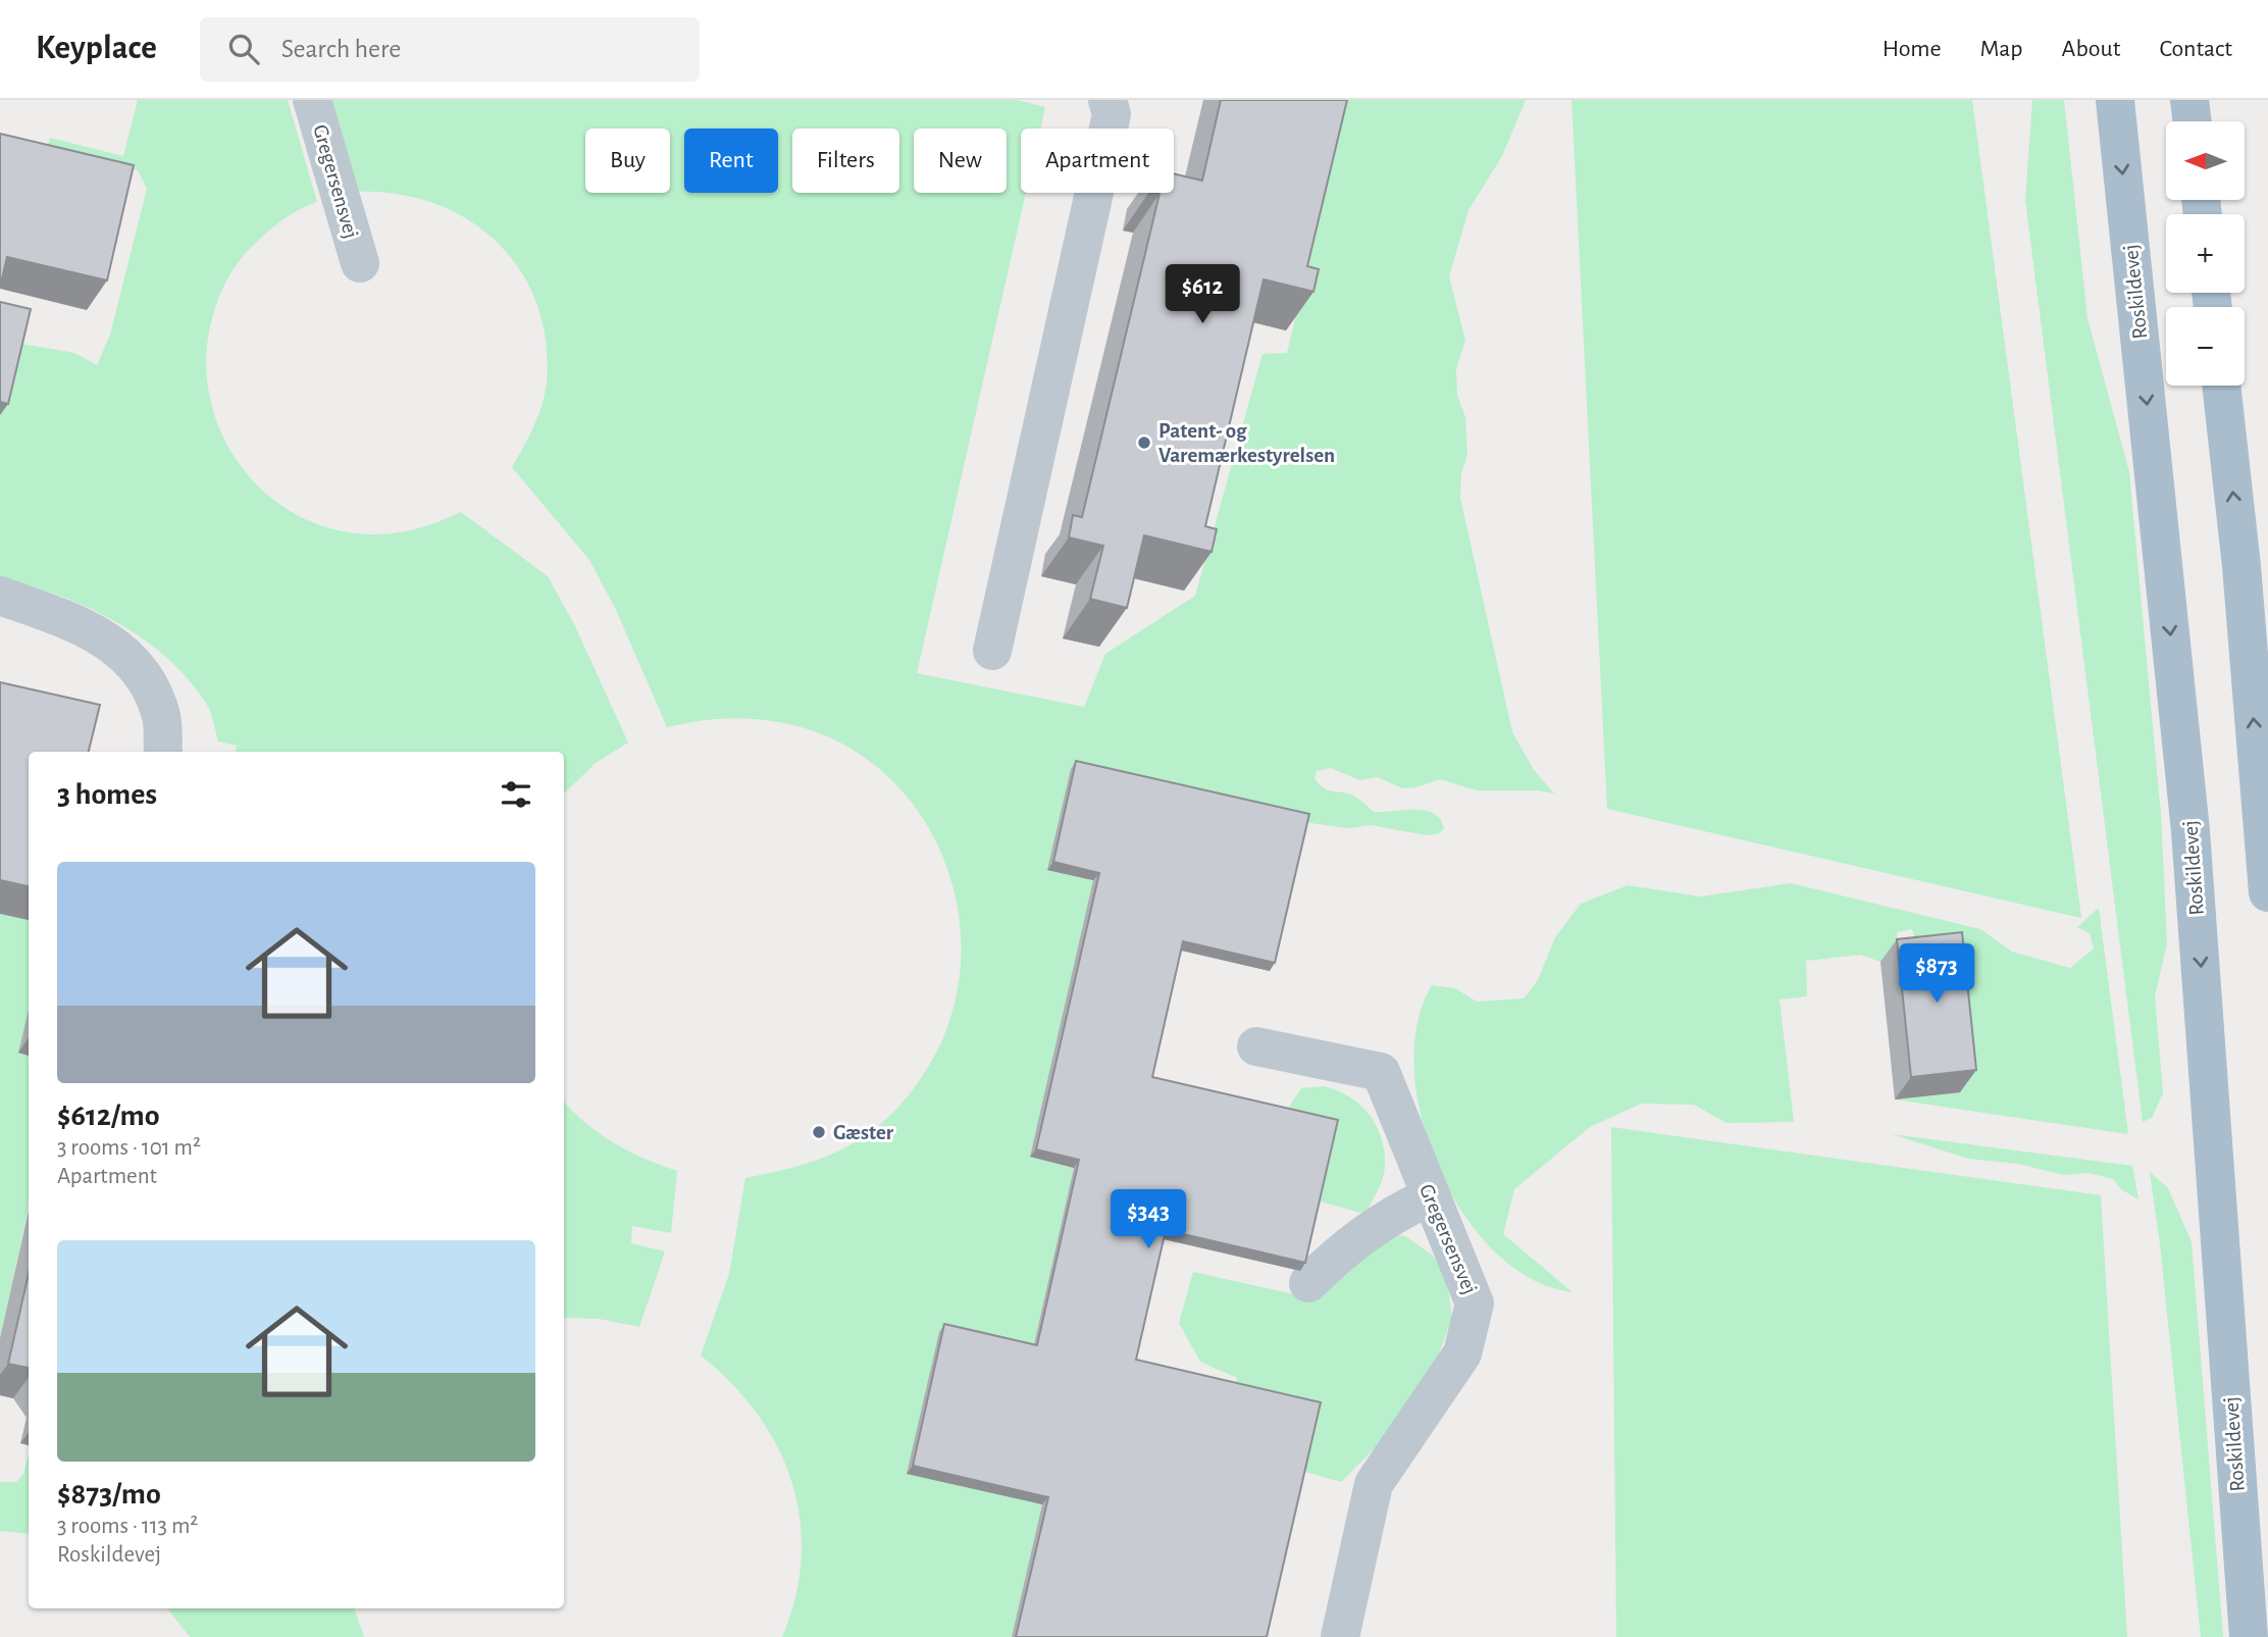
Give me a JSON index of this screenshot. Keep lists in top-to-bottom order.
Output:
{
  "streets": {
    "main road": ["Roskildevej"],
    "street": ["Gregersensvej"]
  },
  "places": ["Patent- og Varemærkestyrelsen", "Gæster"],
  "north": "left",
  "page": {
    "header": "Keyplace",
    "search": "Search here",
    "nav": [
      "Home",
      "Map",
      "About",
      "Contact"
    ],
    "map_buttons": ["+", "−"],
    "chip": [
      "Buy",
      "Rent",
      "Filters",
      "New",
      "Apartment"
    ],
    "price": ["$612", "$873", "$343"],
    "heading": "3 homes",
    "list": [
      {
        "name": "$612/mo",
        "note": "3 rooms · 101 m² · Apartment"
      },
      {
        "name": "$873/mo",
        "note": "3 rooms · 113 m² · Roskildevej"
      }
    ]
  }
}
